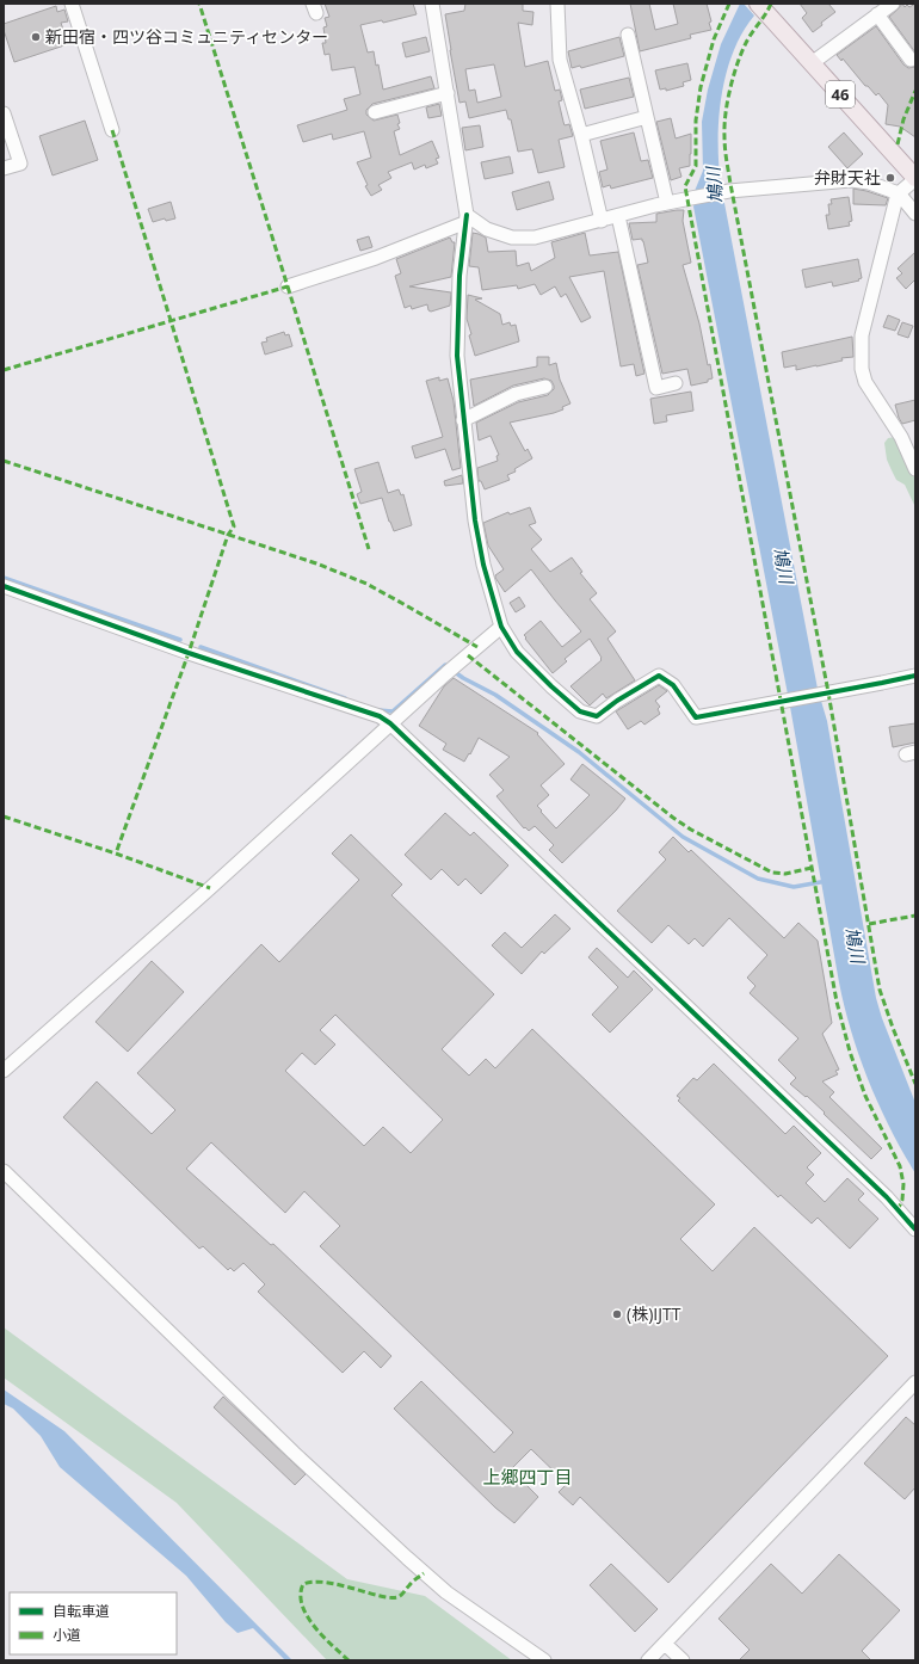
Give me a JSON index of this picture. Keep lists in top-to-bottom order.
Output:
{
  "streets": {
    "main road": ["46"]
  },
  "districts": ["上郷四丁目"],
  "water": ["鳩川"],
  "places": ["新田宿・四ツ谷コミュニティセンター", "弁財天社", "(株)IJTT"],
  "legend": ["自転車道", "小道"]
}
